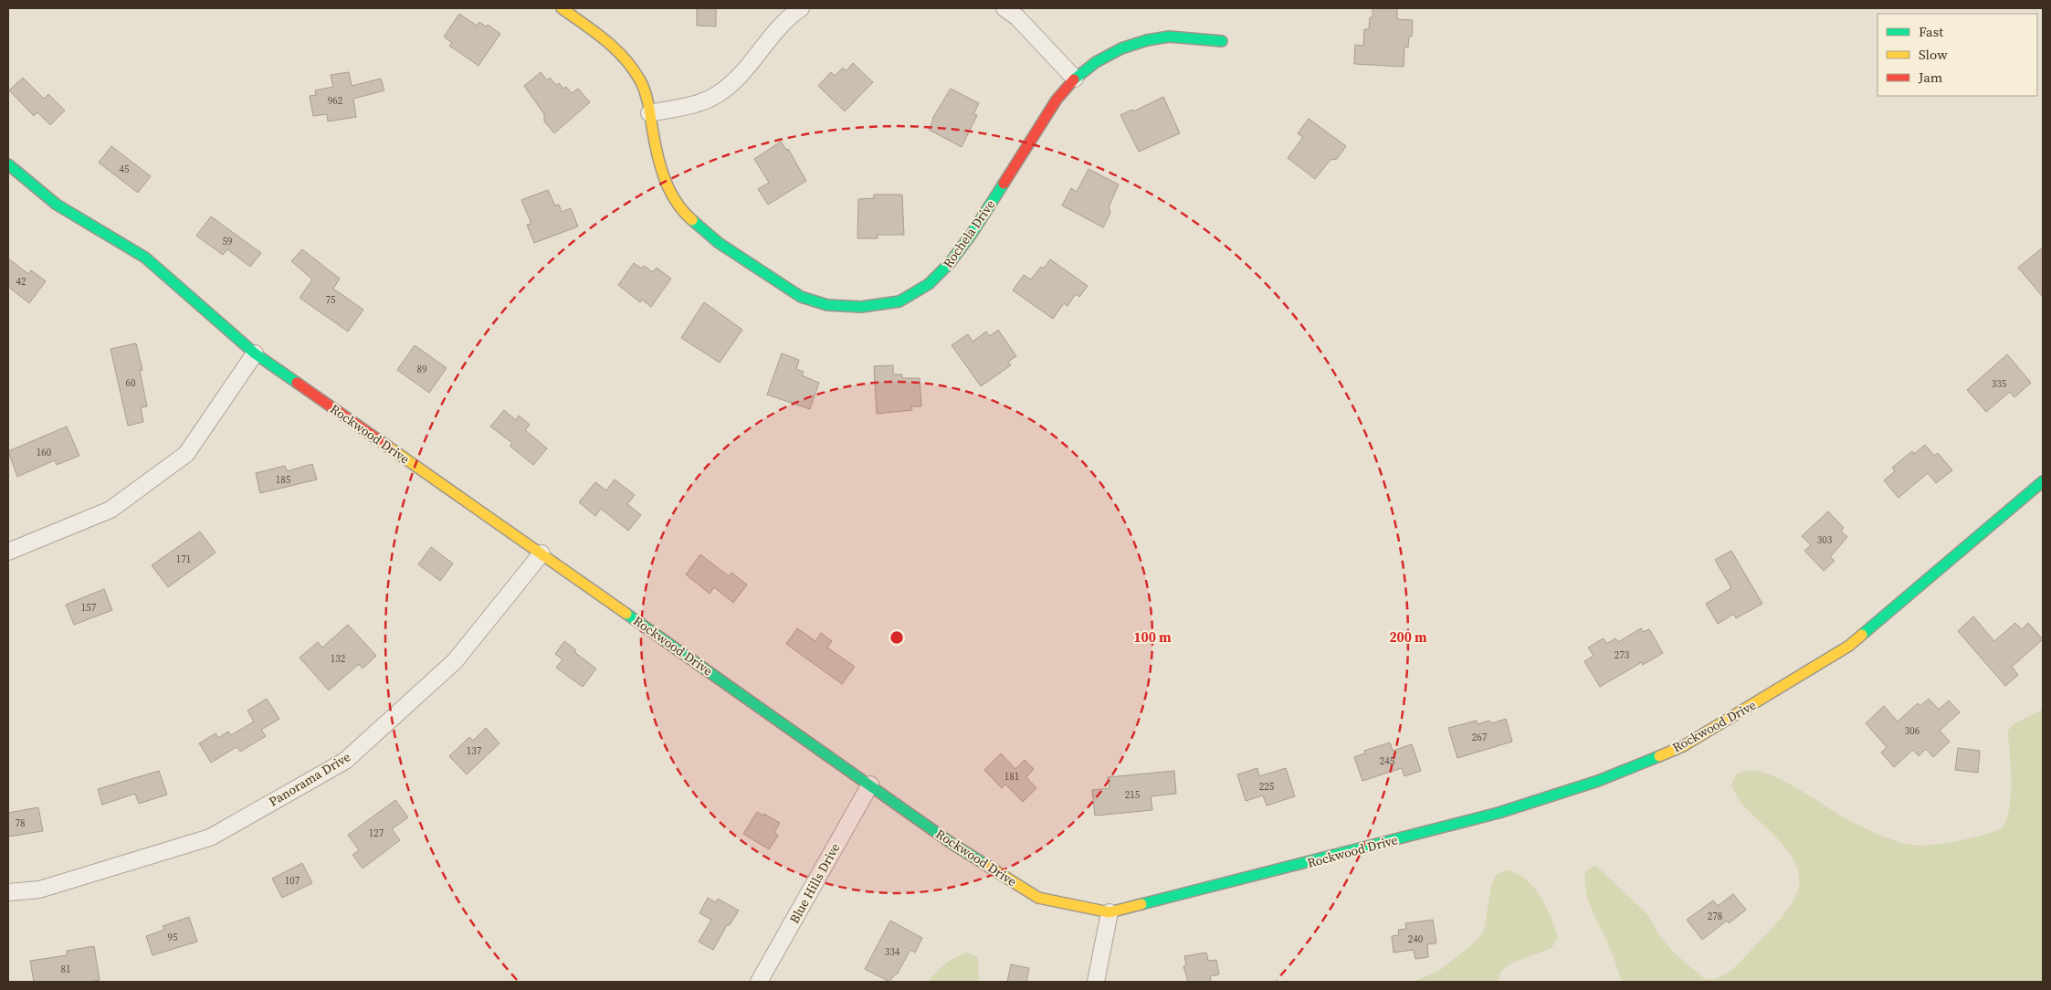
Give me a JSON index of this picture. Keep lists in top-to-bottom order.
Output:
{
  "streets": {
    "street": [
      "Rochela Drive",
      "Rockwood Drive",
      "Panorama Drive",
      "Blue Hills Drive"
    ]
  },
  "crossings": [
    ["Rockwood Drive", "Panorama Drive"],
    ["Rockwood Drive", "Blue Hills Drive"]
  ],
  "house_numbers": [
    "962",
    "45",
    "59",
    "42",
    "75",
    "89",
    "60",
    "335",
    "160",
    "185",
    "303",
    "171",
    "157",
    "273",
    "132",
    "306",
    "267",
    "137",
    "245",
    "181",
    "225",
    "215",
    "78",
    "127",
    "107",
    "278",
    "95",
    "240",
    "334",
    "81"
  ],
  "legend": ["Fast", "Slow", "Jam"],
  "rings": ["100 m", "200 m"]
}
